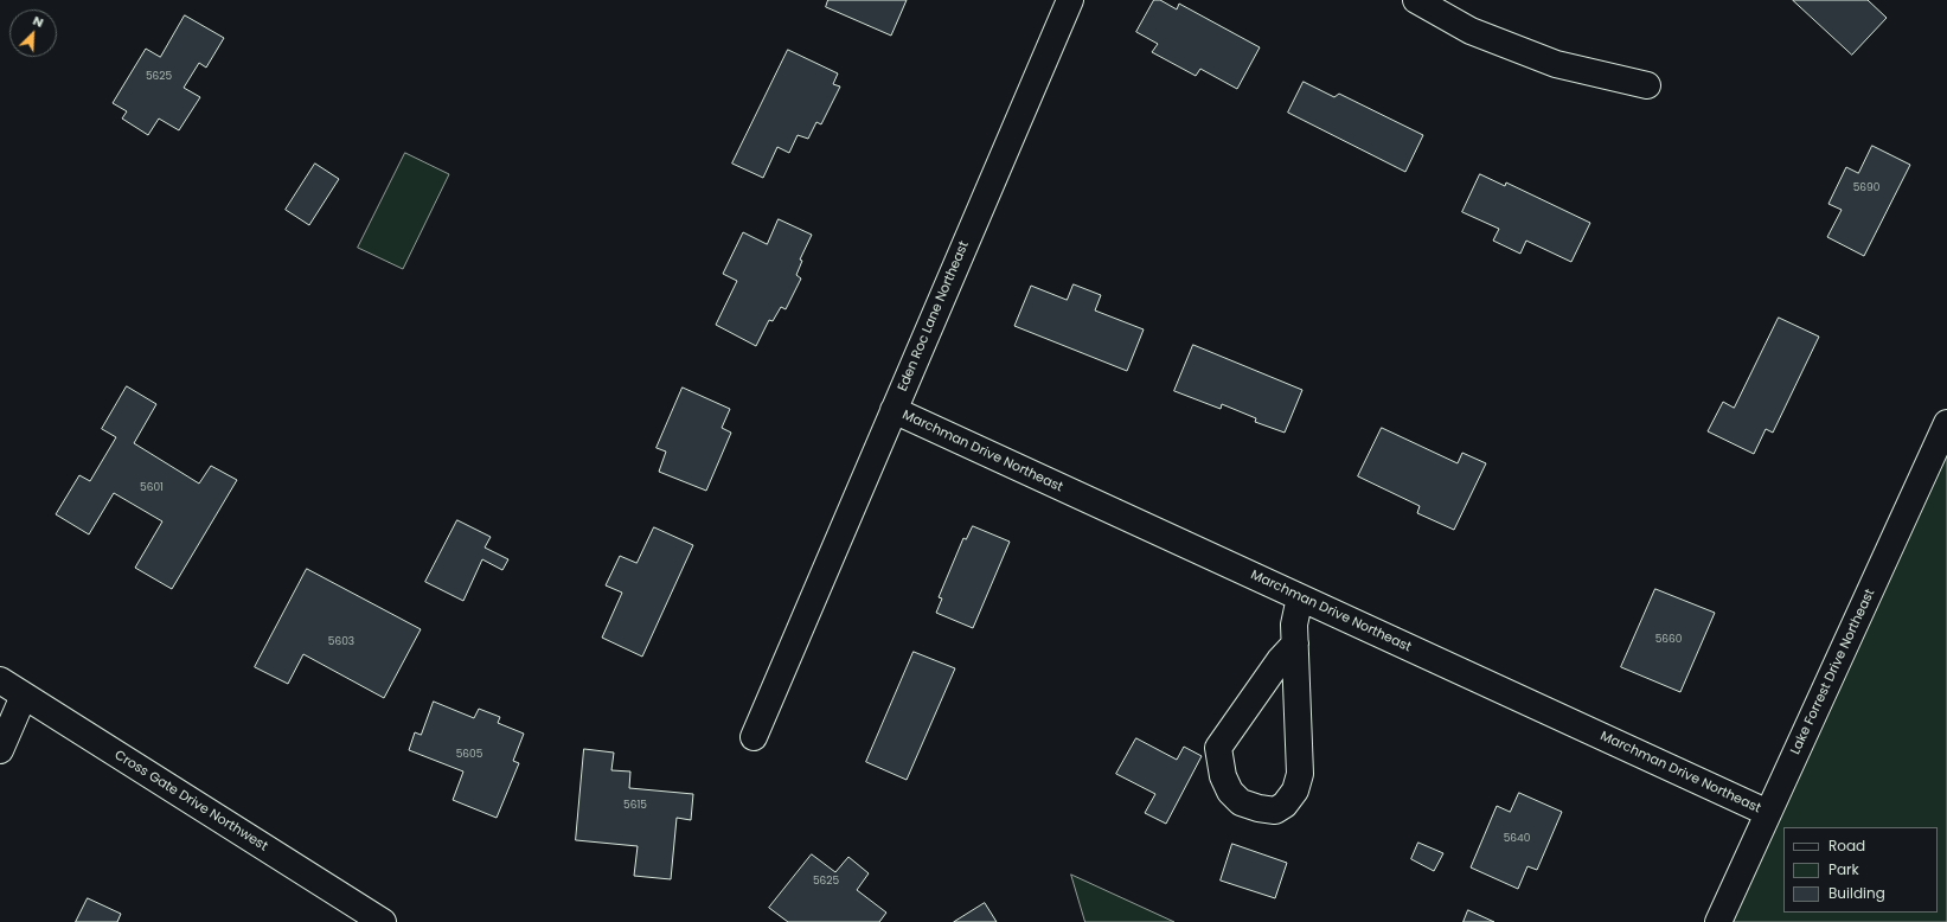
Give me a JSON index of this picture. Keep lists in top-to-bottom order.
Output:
{
  "streets": {
    "street": [
      "Eden Roc Lane Northeast",
      "Marchman Drive Northeast",
      "Lake Forrest Drive Northeast",
      "Cross Gate Drive Northwest"
    ]
  },
  "crossings": [
    ["Eden Roc Lane Northeast", "Marchman Drive Northeast"],
    ["Marchman Drive Northeast", "Lake Forrest Drive Northeast"]
  ],
  "house_numbers": [
    "5625",
    "5690",
    "5601",
    "5660",
    "5603",
    "5605",
    "5615",
    "5640",
    "5625"
  ],
  "legend": ["Road", "Park", "Building"],
  "north": "top right"
}
